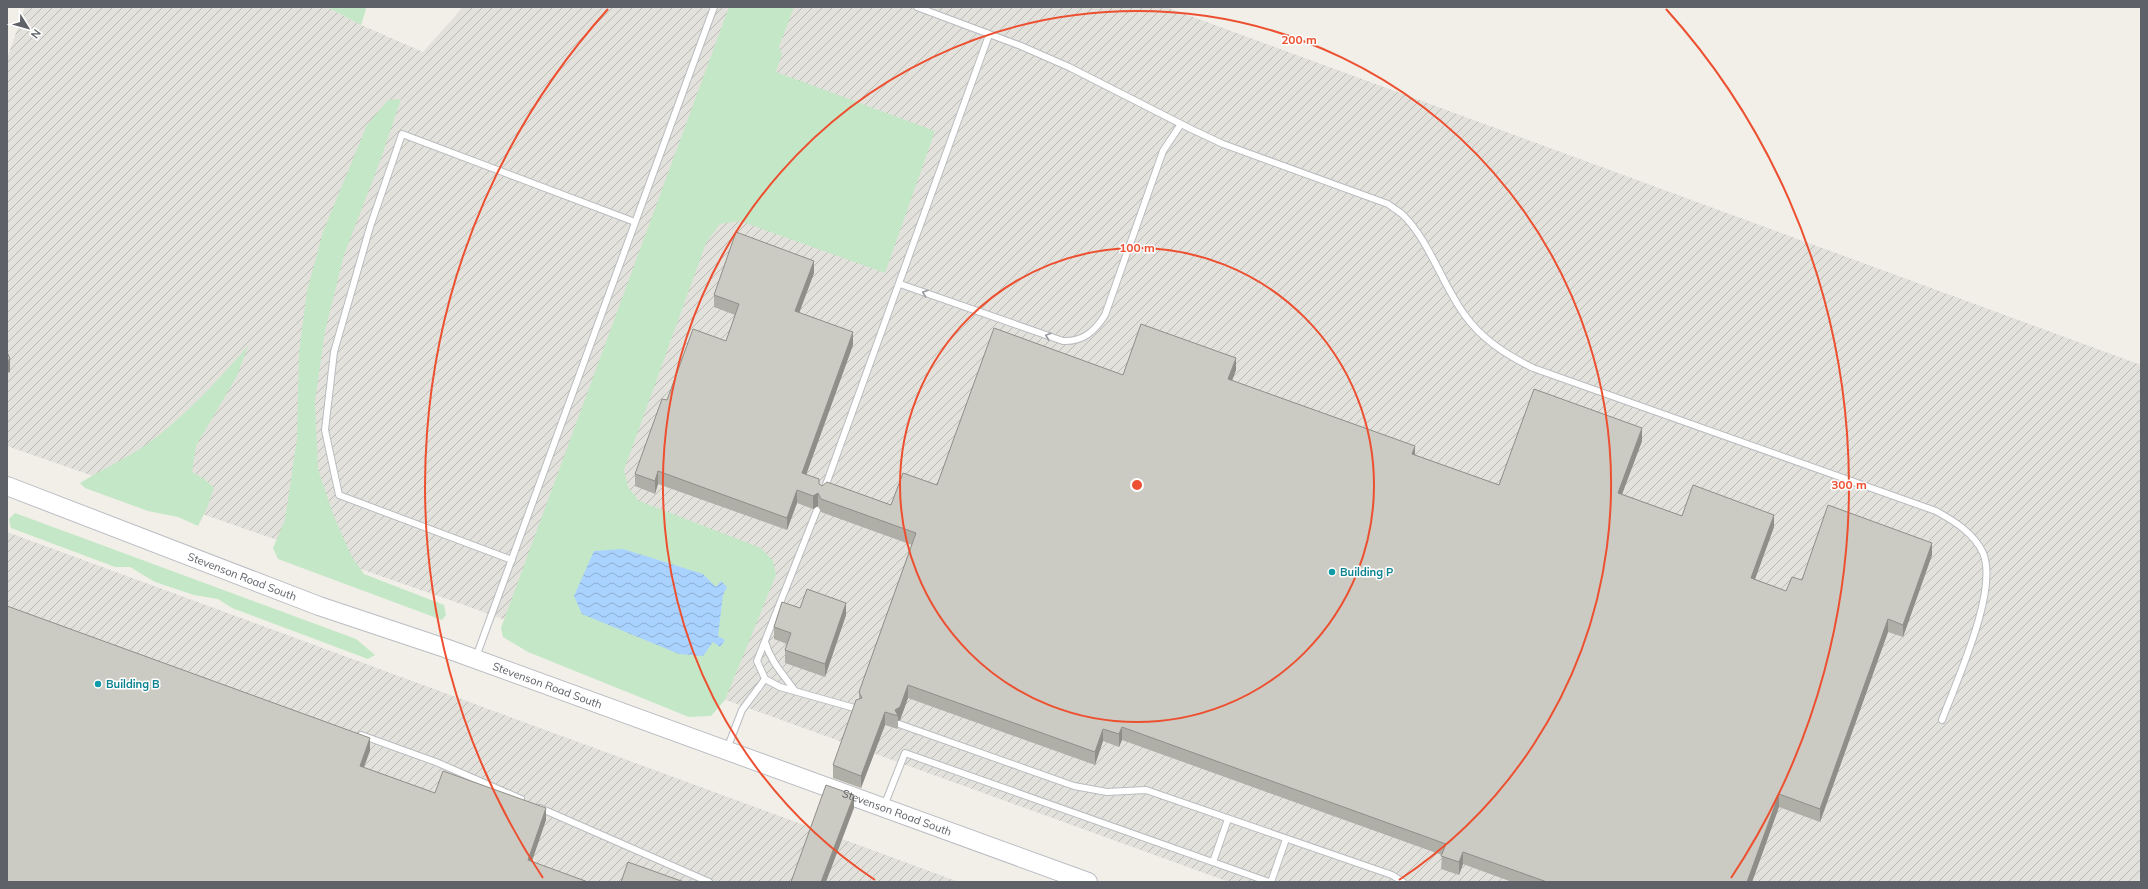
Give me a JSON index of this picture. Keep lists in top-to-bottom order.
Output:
{
  "streets": {
    "main road": ["Stevenson Road South"]
  },
  "places": ["Building P", "Building B"],
  "north": "bottom right",
  "rings": ["200 m", "100 m", "300 m"]
}
